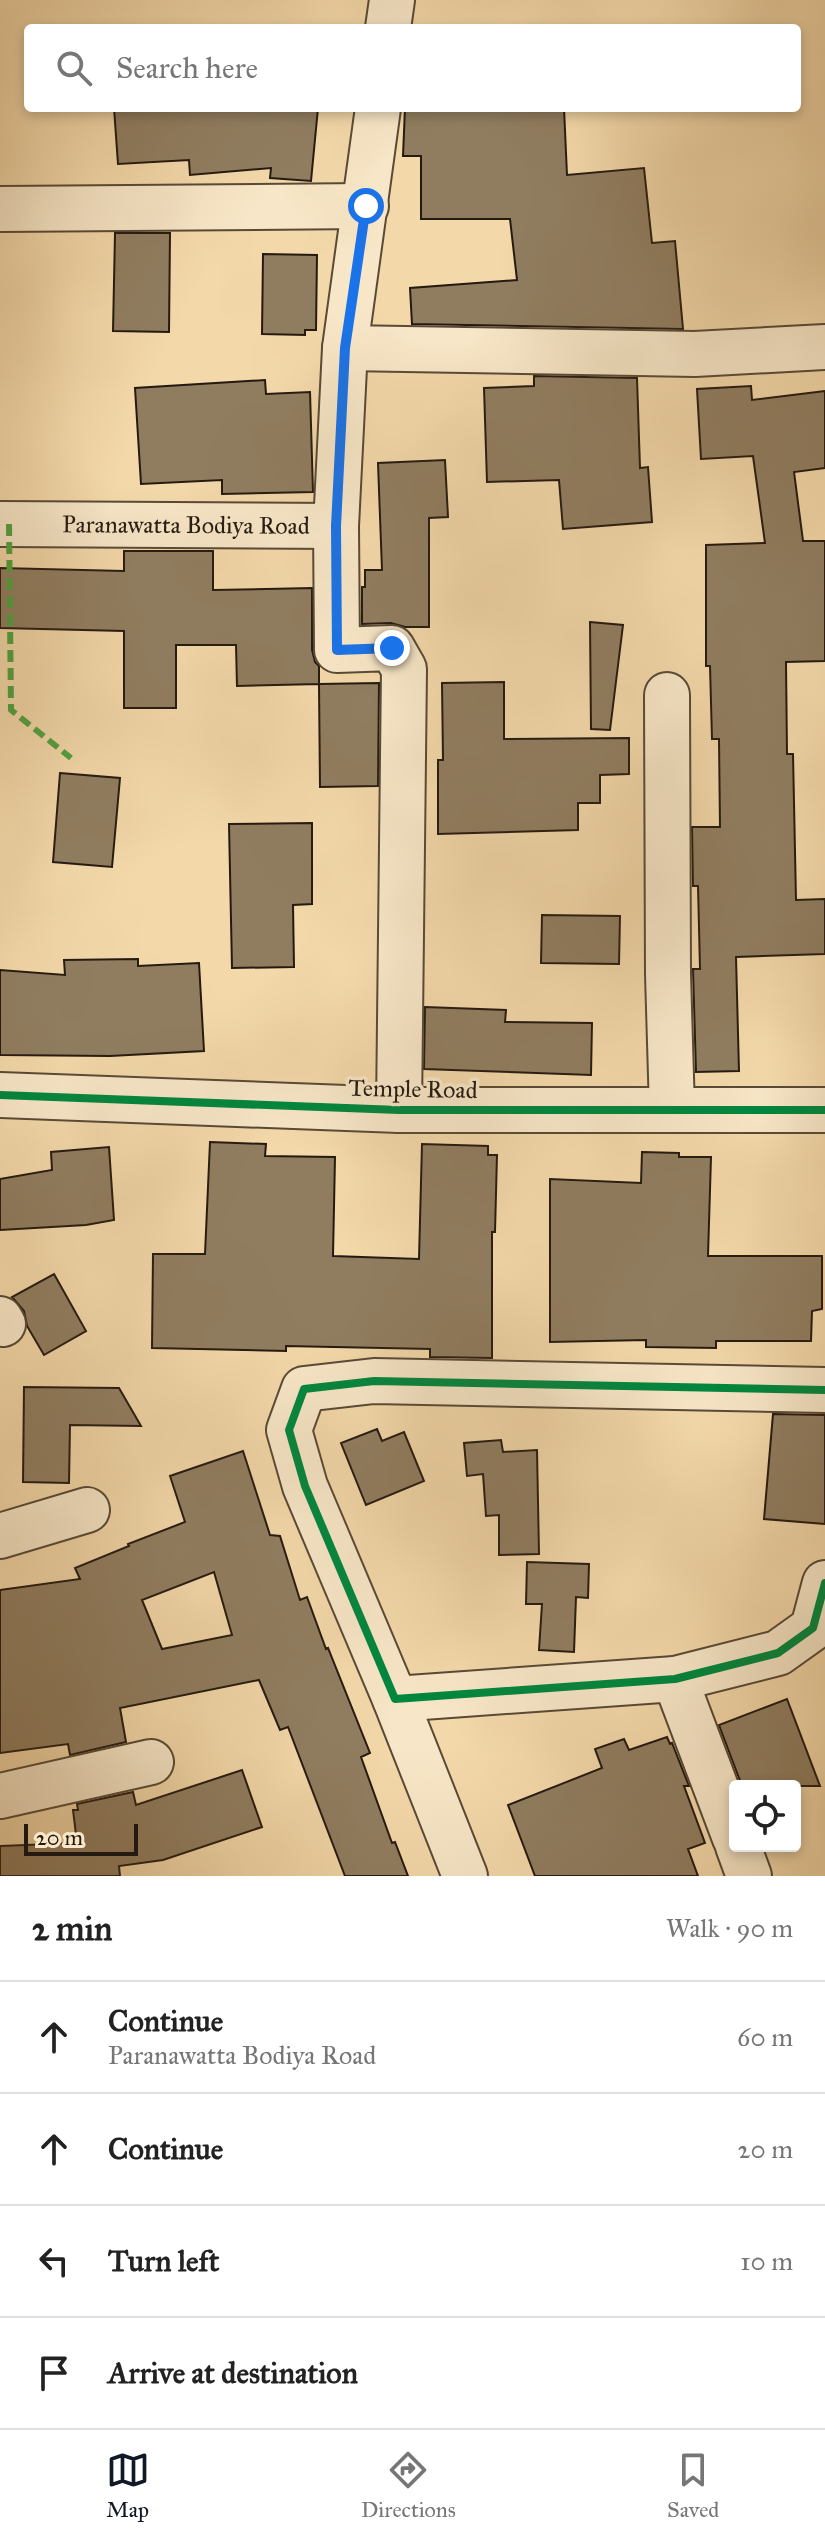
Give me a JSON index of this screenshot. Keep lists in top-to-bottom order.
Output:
{
  "streets": {
    "street": ["Paranawatta Bodiya Road", "Temple Road"]
  },
  "scale_bar": "20 m",
  "page": {
    "search": "Search here",
    "scale": "20 m",
    "heading": ["2 min", "Walk · 90 m"],
    "list": [
      ["Continue", "Paranawatta Bodiya Road", "60 m"],
      ["Continue", "20 m"],
      ["Turn left", "10 m"],
      "Arrive at destination"
    ],
    "nav": ["Map", "Directions", "Saved"]
  }
}
